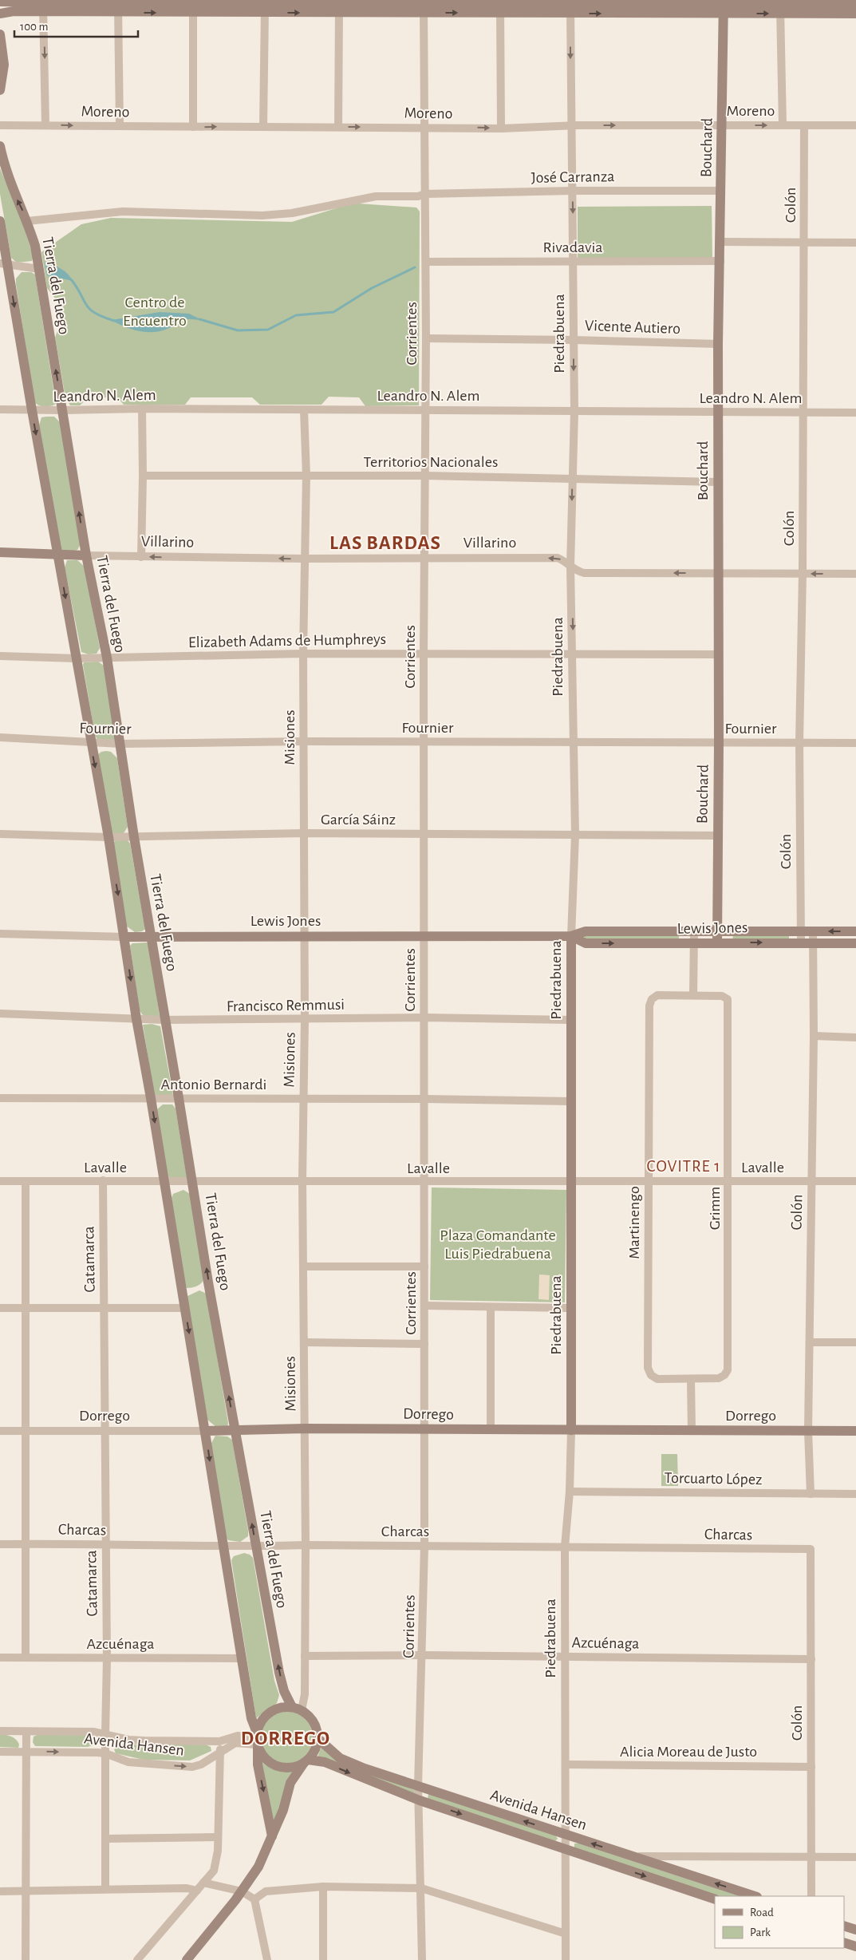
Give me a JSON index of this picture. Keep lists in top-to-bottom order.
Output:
{
  "streets": {
    "street": [
      "Moreno",
      "Bouchard",
      "José Carranza",
      "Colón",
      "Rivadavia",
      "Tierra del Fuego",
      "Vicente Autiero",
      "Corrientes",
      "Piedrabuena",
      "Leandro N. Alem",
      "Territorios Nacionales",
      "Villarino",
      "Elizabeth Adams de Humphreys",
      "Fournier",
      "Misiones",
      "García Sáinz",
      "Lewis Jones",
      "Francisco Remmusi",
      "Antonio Bernardi",
      "Lavalle",
      "Grimm",
      "Martinengo",
      "Catamarca",
      "Dorrego",
      "Torcuarto López",
      "Charcas",
      "Azcuénaga",
      "Avenida Hansen",
      "Alicia Moreau de Justo"
    ]
  },
  "crossings": [
    ["Moreno", "Bouchard"],
    ["Moreno", "Colón"],
    ["Moreno", "Corrientes"],
    ["Moreno", "Piedrabuena"],
    ["Bouchard", "José Carranza"],
    ["Bouchard", "Rivadavia"],
    ["Bouchard", "Vicente Autiero"],
    ["Bouchard", "Leandro N. Alem"],
    ["Bouchard", "Territorios Nacionales"],
    ["Bouchard", "Villarino"],
    ["Bouchard", "Elizabeth Adams de Humphreys"],
    ["Bouchard", "Fournier"],
    ["Bouchard", "García Sáinz"],
    ["Bouchard", "Lewis Jones"],
    ["José Carranza", "Tierra del Fuego"],
    ["José Carranza", "Corrientes"],
    ["José Carranza", "Piedrabuena"],
    ["Colón", "Leandro N. Alem"],
    ["Colón", "Villarino"],
    ["Colón", "Fournier"],
    ["Colón", "Lewis Jones"],
    ["Colón", "Lavalle"],
    ["Colón", "Dorrego"],
    ["Colón", "Torcuarto López"],
    ["Colón", "Charcas"],
    ["Colón", "Azcuénaga"],
    ["Colón", "Alicia Moreau de Justo"],
    ["Rivadavia", "Corrientes"],
    ["Rivadavia", "Piedrabuena"],
    ["Tierra del Fuego", "Leandro N. Alem"],
    ["Tierra del Fuego", "Villarino"],
    ["Tierra del Fuego", "Elizabeth Adams de Humphreys"],
    ["Tierra del Fuego", "Fournier"],
    ["Tierra del Fuego", "Misiones"],
    ["Tierra del Fuego", "García Sáinz"],
    ["Tierra del Fuego", "Lewis Jones"],
    ["Tierra del Fuego", "Francisco Remmusi"],
    ["Tierra del Fuego", "Antonio Bernardi"],
    ["Tierra del Fuego", "Lavalle"],
    ["Tierra del Fuego", "Dorrego"],
    ["Tierra del Fuego", "Charcas"],
    ["Tierra del Fuego", "Avenida Hansen"],
    ["Vicente Autiero", "Corrientes"],
    ["Vicente Autiero", "Piedrabuena"],
    ["Corrientes", "Leandro N. Alem"],
    ["Corrientes", "Territorios Nacionales"],
    ["Corrientes", "Villarino"],
    ["Corrientes", "Elizabeth Adams de Humphreys"],
    ["Corrientes", "Fournier"],
    ["Corrientes", "García Sáinz"],
    ["Corrientes", "Lewis Jones"],
    ["Corrientes", "Francisco Remmusi"],
    ["Corrientes", "Antonio Bernardi"],
    ["Corrientes", "Lavalle"],
    ["Corrientes", "Dorrego"],
    ["Corrientes", "Charcas"],
    ["Corrientes", "Azcuénaga"],
    ["Corrientes", "Avenida Hansen"],
    ["Piedrabuena", "Leandro N. Alem"],
    ["Piedrabuena", "Territorios Nacionales"],
    ["Piedrabuena", "Villarino"],
    ["Piedrabuena", "Elizabeth Adams de Humphreys"],
    ["Piedrabuena", "Fournier"],
    ["Piedrabuena", "García Sáinz"],
    ["Piedrabuena", "Lewis Jones"],
    ["Piedrabuena", "Francisco Remmusi"],
    ["Piedrabuena", "Antonio Bernardi"],
    ["Piedrabuena", "Lavalle"],
    ["Piedrabuena", "Dorrego"],
    ["Piedrabuena", "Torcuarto López"],
    ["Piedrabuena", "Charcas"],
    ["Piedrabuena", "Azcuénaga"],
    ["Piedrabuena", "Avenida Hansen"],
    ["Piedrabuena", "Alicia Moreau de Justo"],
    ["Leandro N. Alem", "Misiones"],
    ["Territorios Nacionales", "Misiones"],
    ["Villarino", "Misiones"],
    ["Elizabeth Adams de Humphreys", "Misiones"],
    ["Fournier", "Misiones"],
    ["Misiones", "García Sáinz"],
    ["Misiones", "Lewis Jones"],
    ["Misiones", "Francisco Remmusi"],
    ["Misiones", "Antonio Bernardi"],
    ["Misiones", "Lavalle"],
    ["Misiones", "Dorrego"],
    ["Misiones", "Charcas"],
    ["Misiones", "Azcuénaga"],
    ["Misiones", "Avenida Hansen"],
    ["Lavalle", "Grimm"],
    ["Lavalle", "Martinengo"],
    ["Lavalle", "Catamarca"],
    ["Grimm", "Martinengo"],
    ["Catamarca", "Dorrego"],
    ["Catamarca", "Charcas"],
    ["Catamarca", "Azcuénaga"],
    ["Catamarca", "Avenida Hansen"]
  ],
  "one_way": ["Moreno", "Villarino"],
  "districts": ["LAS BARDAS", "COVITRE 1", "DORREGO"],
  "parks": ["Centro de Encuentro", "Plaza Comandante Luis Piedrabuena"],
  "legend": ["Road", "Park"],
  "scale_bar": "100 m"
}
